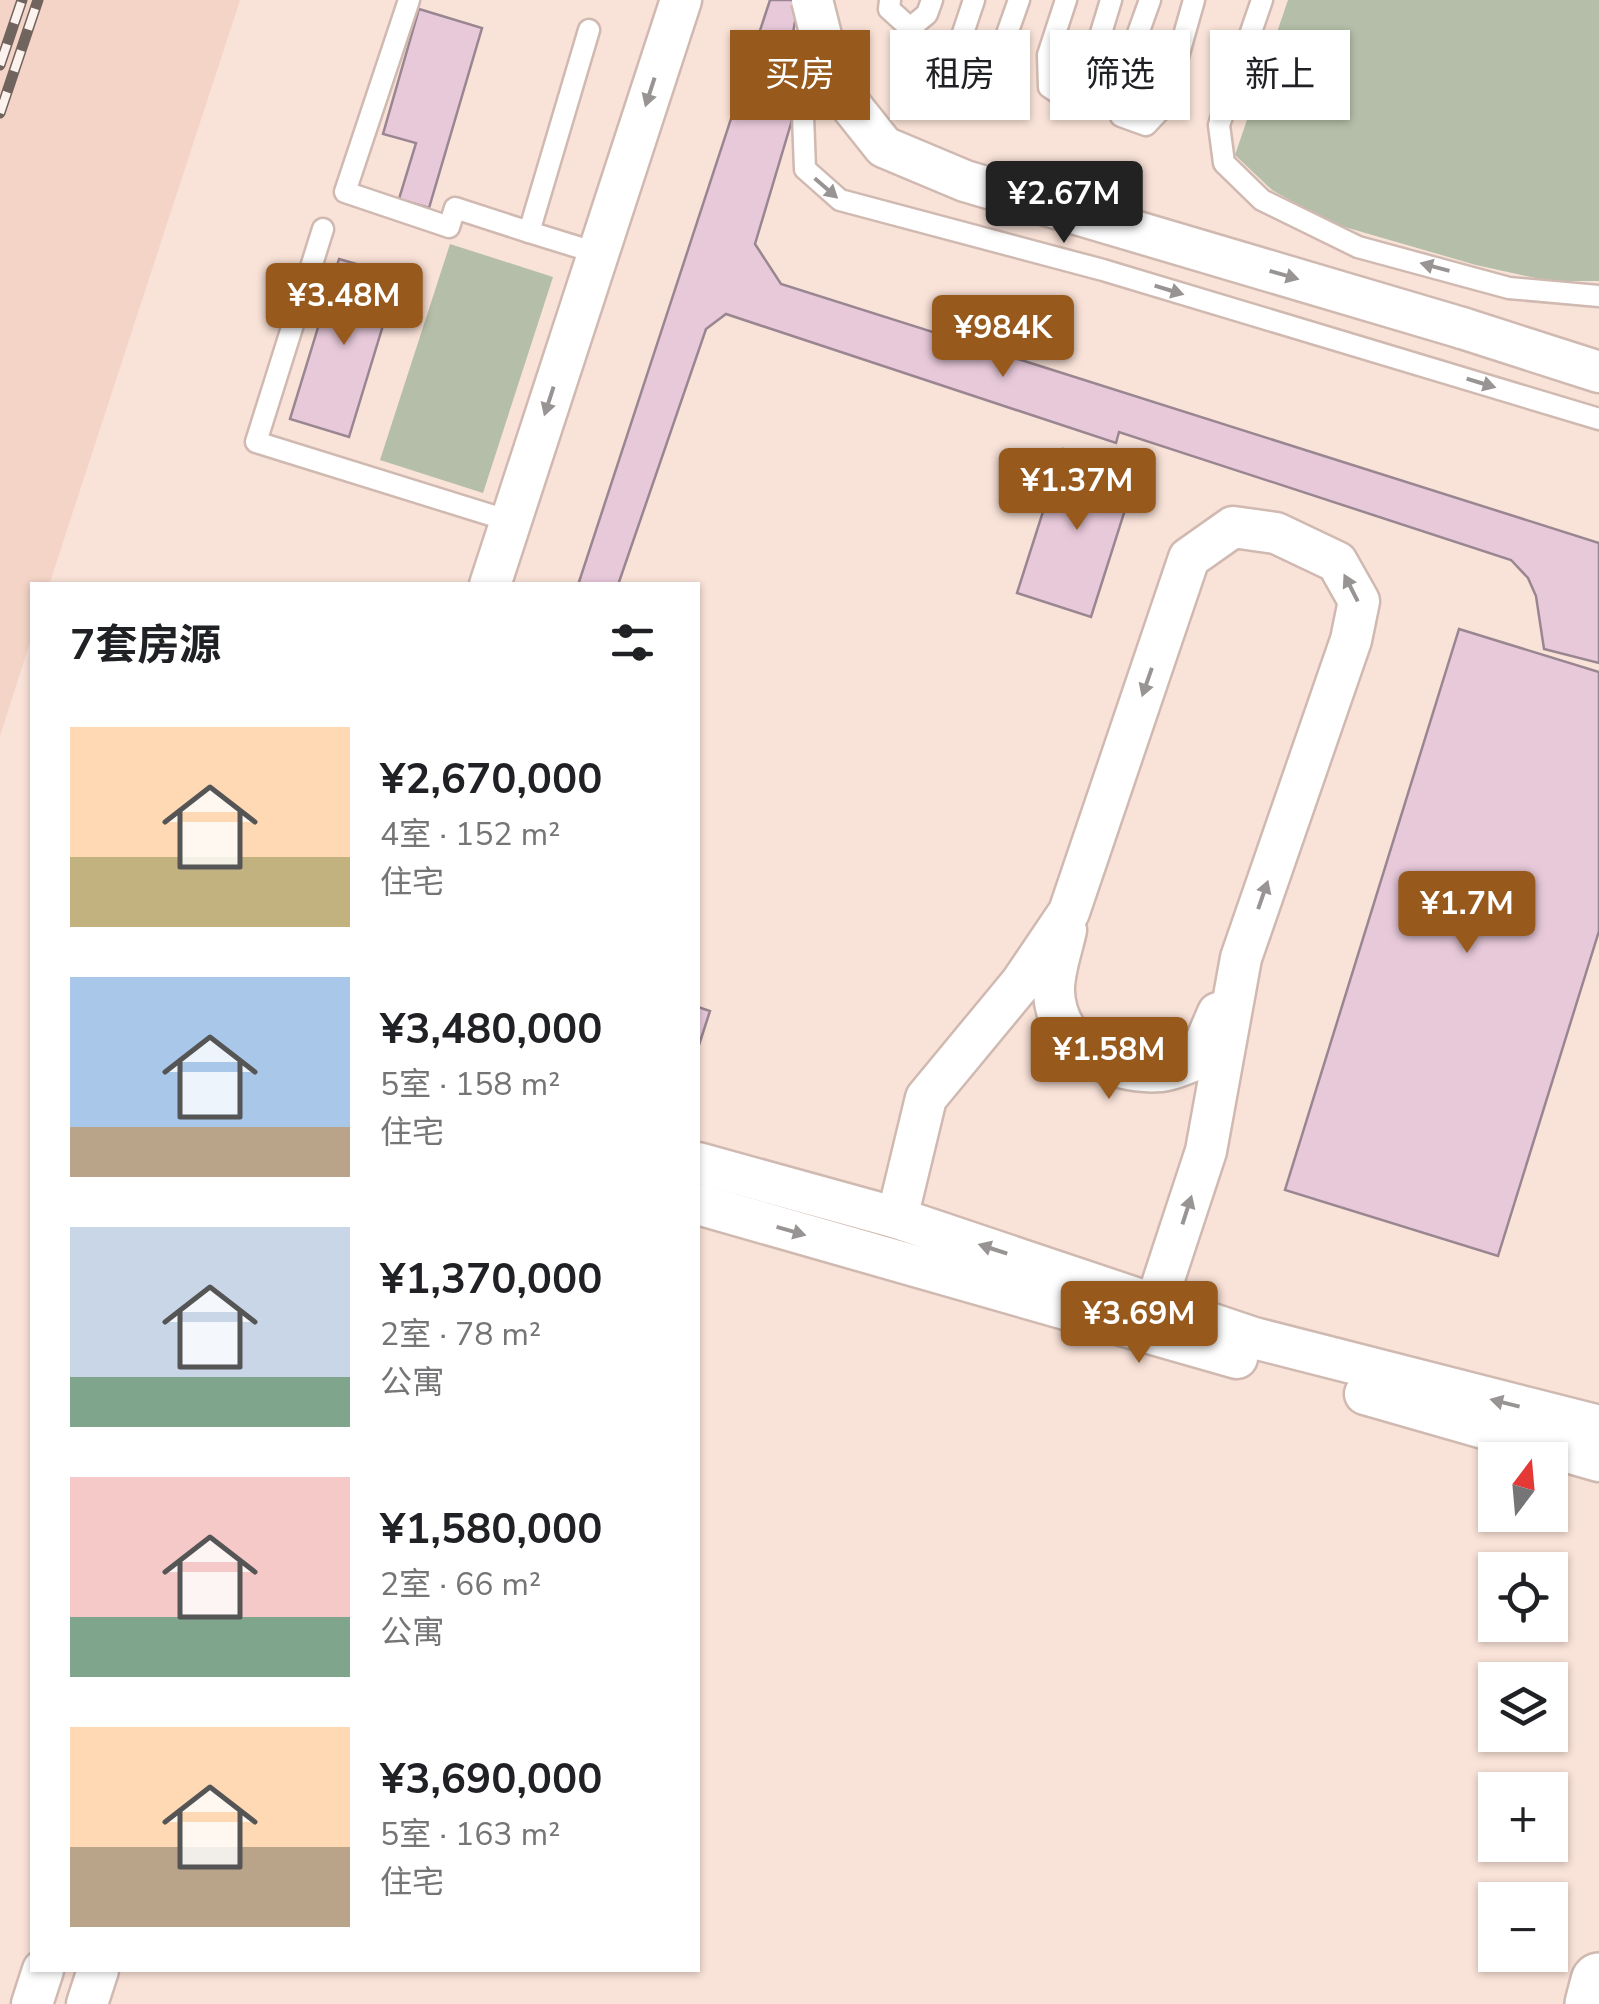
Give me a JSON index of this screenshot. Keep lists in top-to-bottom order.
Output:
{
  "north": "top",
  "page": {
    "chip": [
      "买房",
      "租房",
      "筛选",
      "新上"
    ],
    "price": [
      "¥2.67M",
      "¥3.48M",
      "¥984K",
      "¥1.37M",
      "¥1.7M",
      "¥1.58M",
      "¥3.69M"
    ],
    "heading": "7套房源",
    "list": [
      {
        "name": "¥2,670,000",
        "note": "4室 · 152 m² · 住宅"
      },
      {
        "name": "¥3,480,000",
        "note": "5室 · 158 m² · 住宅"
      },
      {
        "name": "¥1,370,000",
        "note": "2室 · 78 m² · 公寓"
      },
      {
        "name": "¥1,580,000",
        "note": "2室 · 66 m² · 公寓"
      },
      {
        "name": "¥3,690,000",
        "note": "5室 · 163 m² · 住宅"
      }
    ],
    "map_buttons": ["+", "−"]
  }
}
